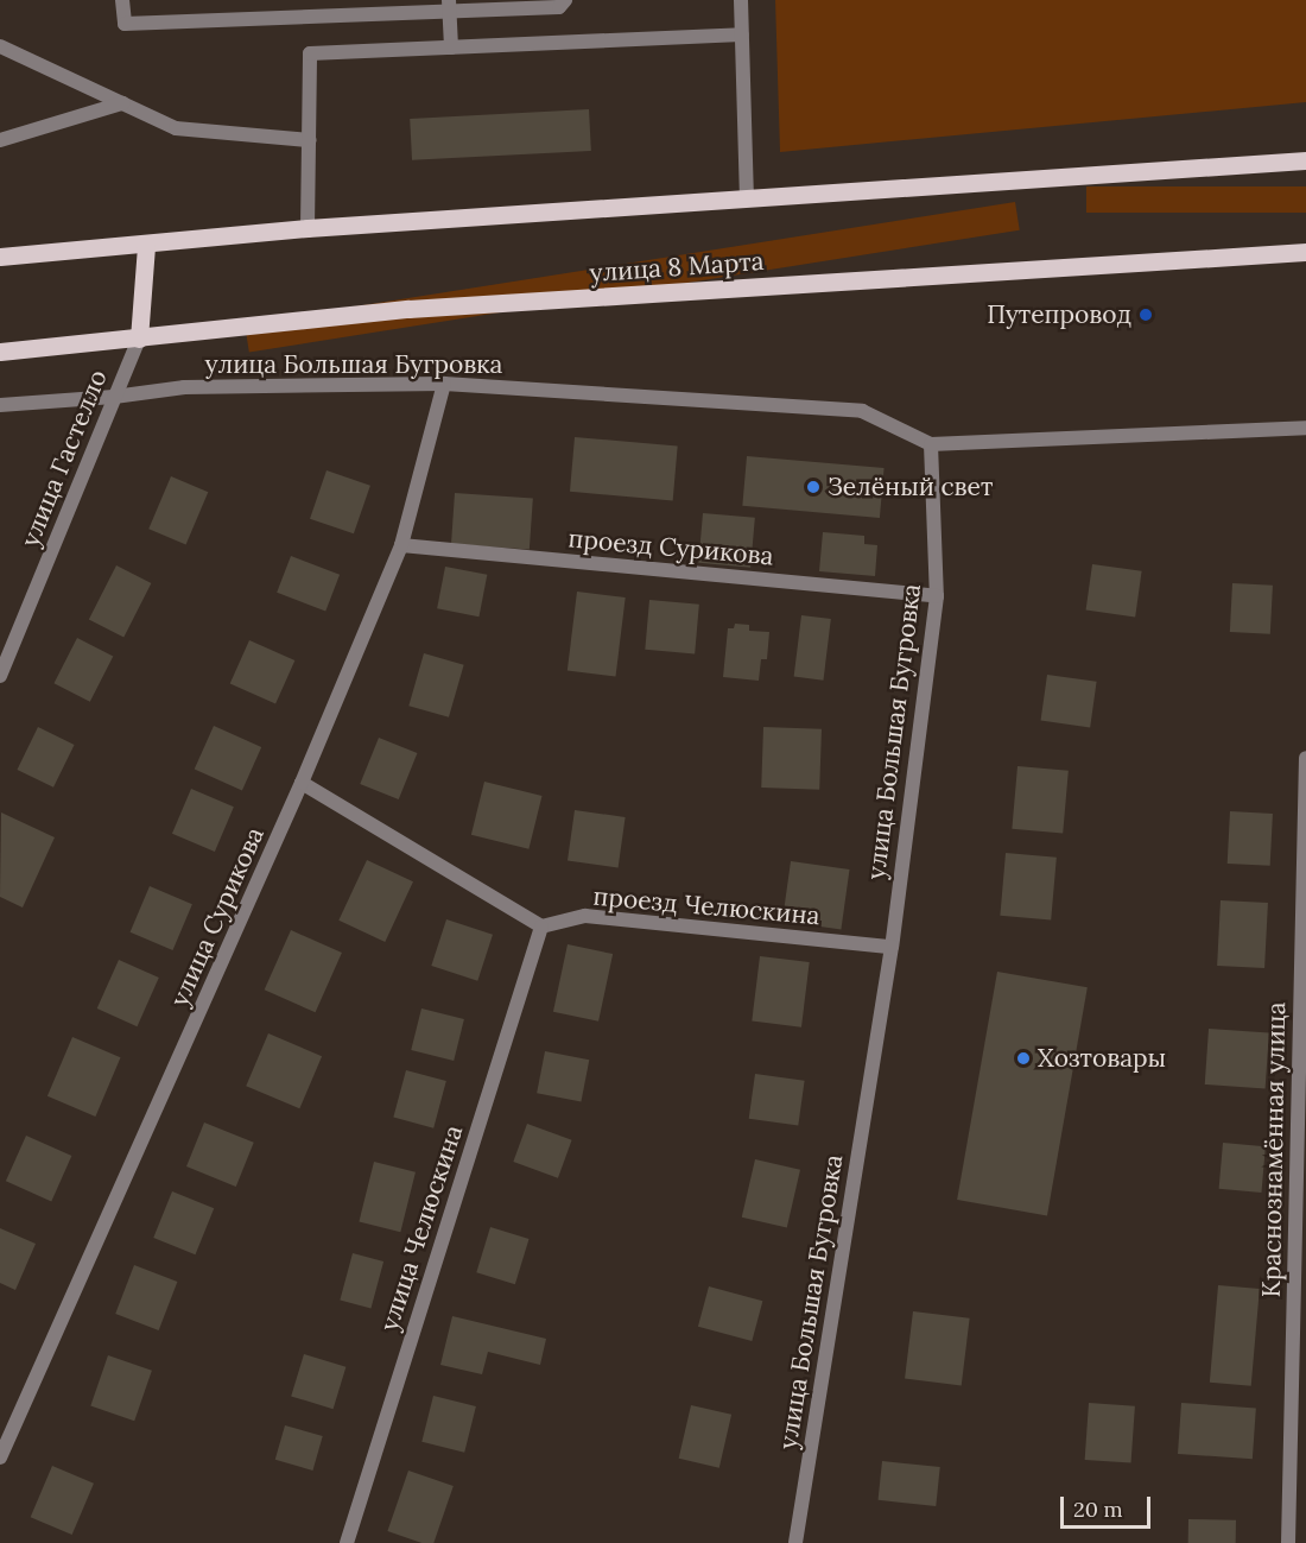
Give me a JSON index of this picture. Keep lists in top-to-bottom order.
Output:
{
  "streets": {
    "main road": ["улица 8 Марта"],
    "street": [
      "улица Большая Бугровка",
      "улица Гастелло",
      "проезд Сурикова",
      "проезд Челюскина",
      "улица Сурикова",
      "Краснознамённая улица",
      "улица Челюскина"
    ]
  },
  "crossings": [
    ["улица 8 Марта", "улица Гастелло"],
    ["улица Большая Бугровка", "улица Гастелло"],
    ["улица Большая Бугровка", "проезд Сурикова"],
    ["улица Большая Бугровка", "проезд Челюскина"],
    ["улица Большая Бугровка", "улица Сурикова"],
    ["проезд Сурикова", "улица Сурикова"],
    ["проезд Челюскина", "улица Челюскина"]
  ],
  "places": ["Путепровод", "Зелёный свет", "Хозтовары"],
  "scale_bar": "20 m"
}
